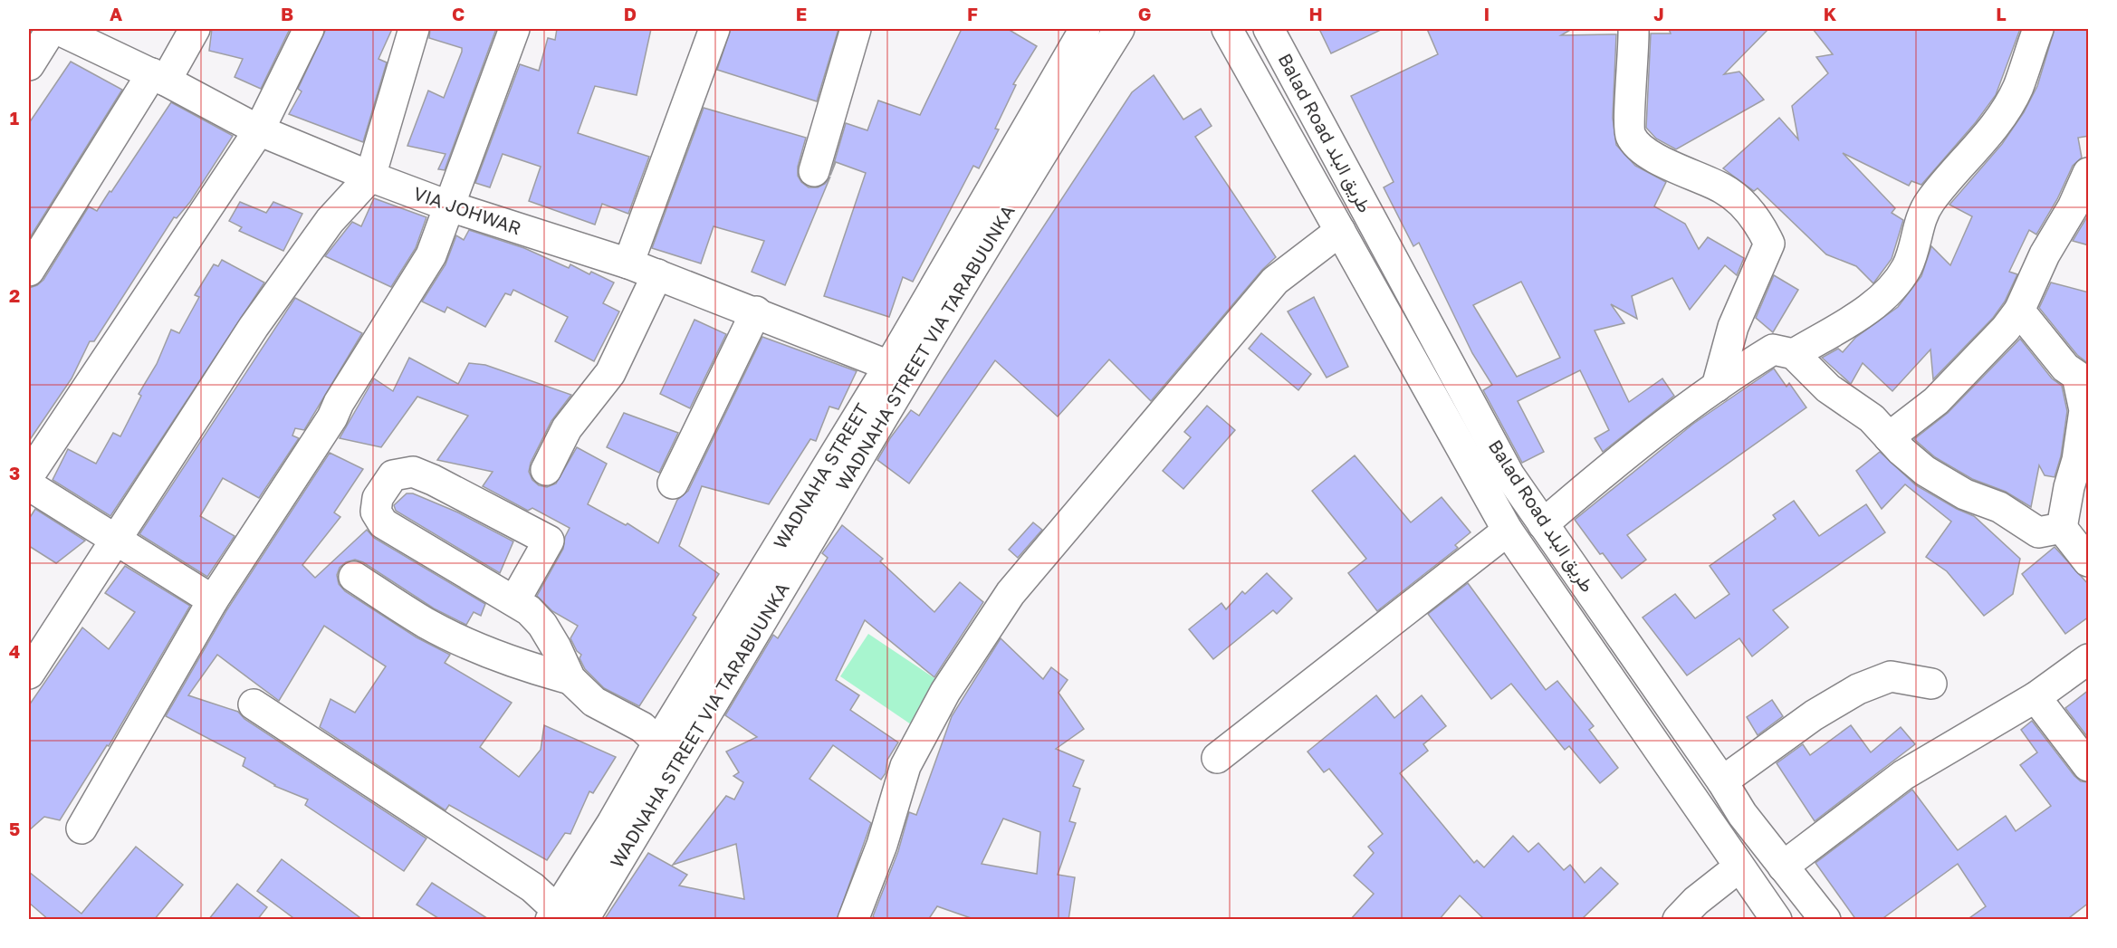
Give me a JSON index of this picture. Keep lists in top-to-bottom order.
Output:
{
  "streets": {
    "main road": [
      "Balad Road طريق البلد",
      "VIA JOHWAR",
      "WADNAHA STREET VIA TARABUUNKA",
      "WADNAHA STREET"
    ]
  },
  "crossings": [
    ["VIA JOHWAR", "WADNAHA STREET"],
    ["WADNAHA STREET VIA TARABUUNKA", "WADNAHA STREET"]
  ],
  "grid": {
    "columns": [
      "A",
      "B",
      "C",
      "D",
      "E",
      "F",
      "G",
      "H",
      "I",
      "J",
      "K",
      "L"
    ],
    "rows": [
      "1",
      "2",
      "3",
      "4",
      "5"
    ]
  }
}
